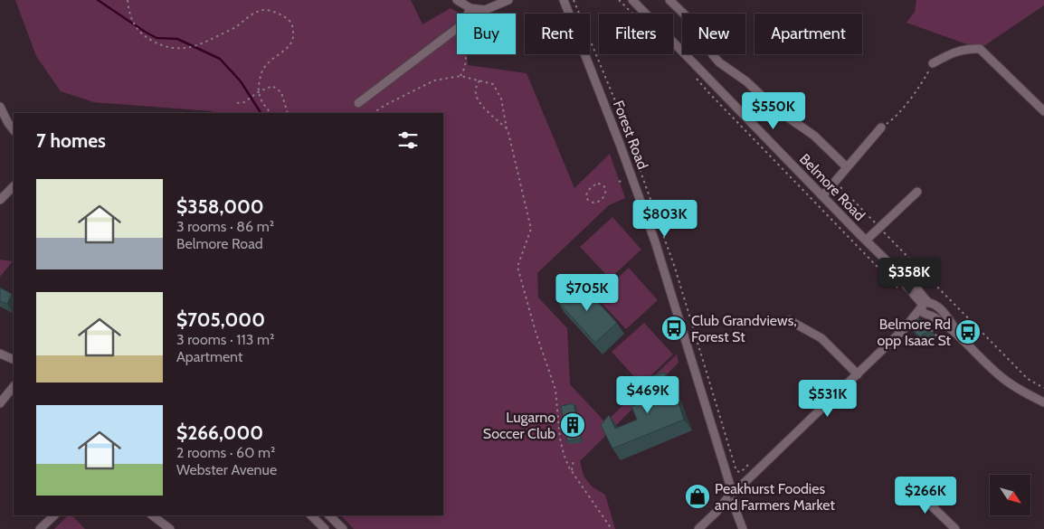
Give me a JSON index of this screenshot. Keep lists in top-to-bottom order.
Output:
{
  "streets": {
    "street": ["Forest Road", "Belmore Road"]
  },
  "places": {
    "bus stop": ["Club Grandviews, Forest St", "Belmore Rd opp Isaac St"],
    "building": ["Lugarno Soccer Club"],
    "shop": ["Peakhurst Foodies and Farmers Market"]
  },
  "north": "bottom right",
  "page": {
    "chip": [
      "Buy",
      "Rent",
      "Filters",
      "New",
      "Apartment"
    ],
    "price": [
      "$550K",
      "$803K",
      "$358K",
      "$705K",
      "$469K",
      "$531K",
      "$266K"
    ],
    "heading": "7 homes",
    "list": [
      {
        "name": "$358,000",
        "note": "3 rooms · 86 m² · Belmore Road"
      },
      {
        "name": "$705,000",
        "note": "3 rooms · 113 m² · Apartment"
      },
      {
        "name": "$266,000",
        "note": "2 rooms · 60 m² · Webster Avenue"
      }
    ]
  }
}
